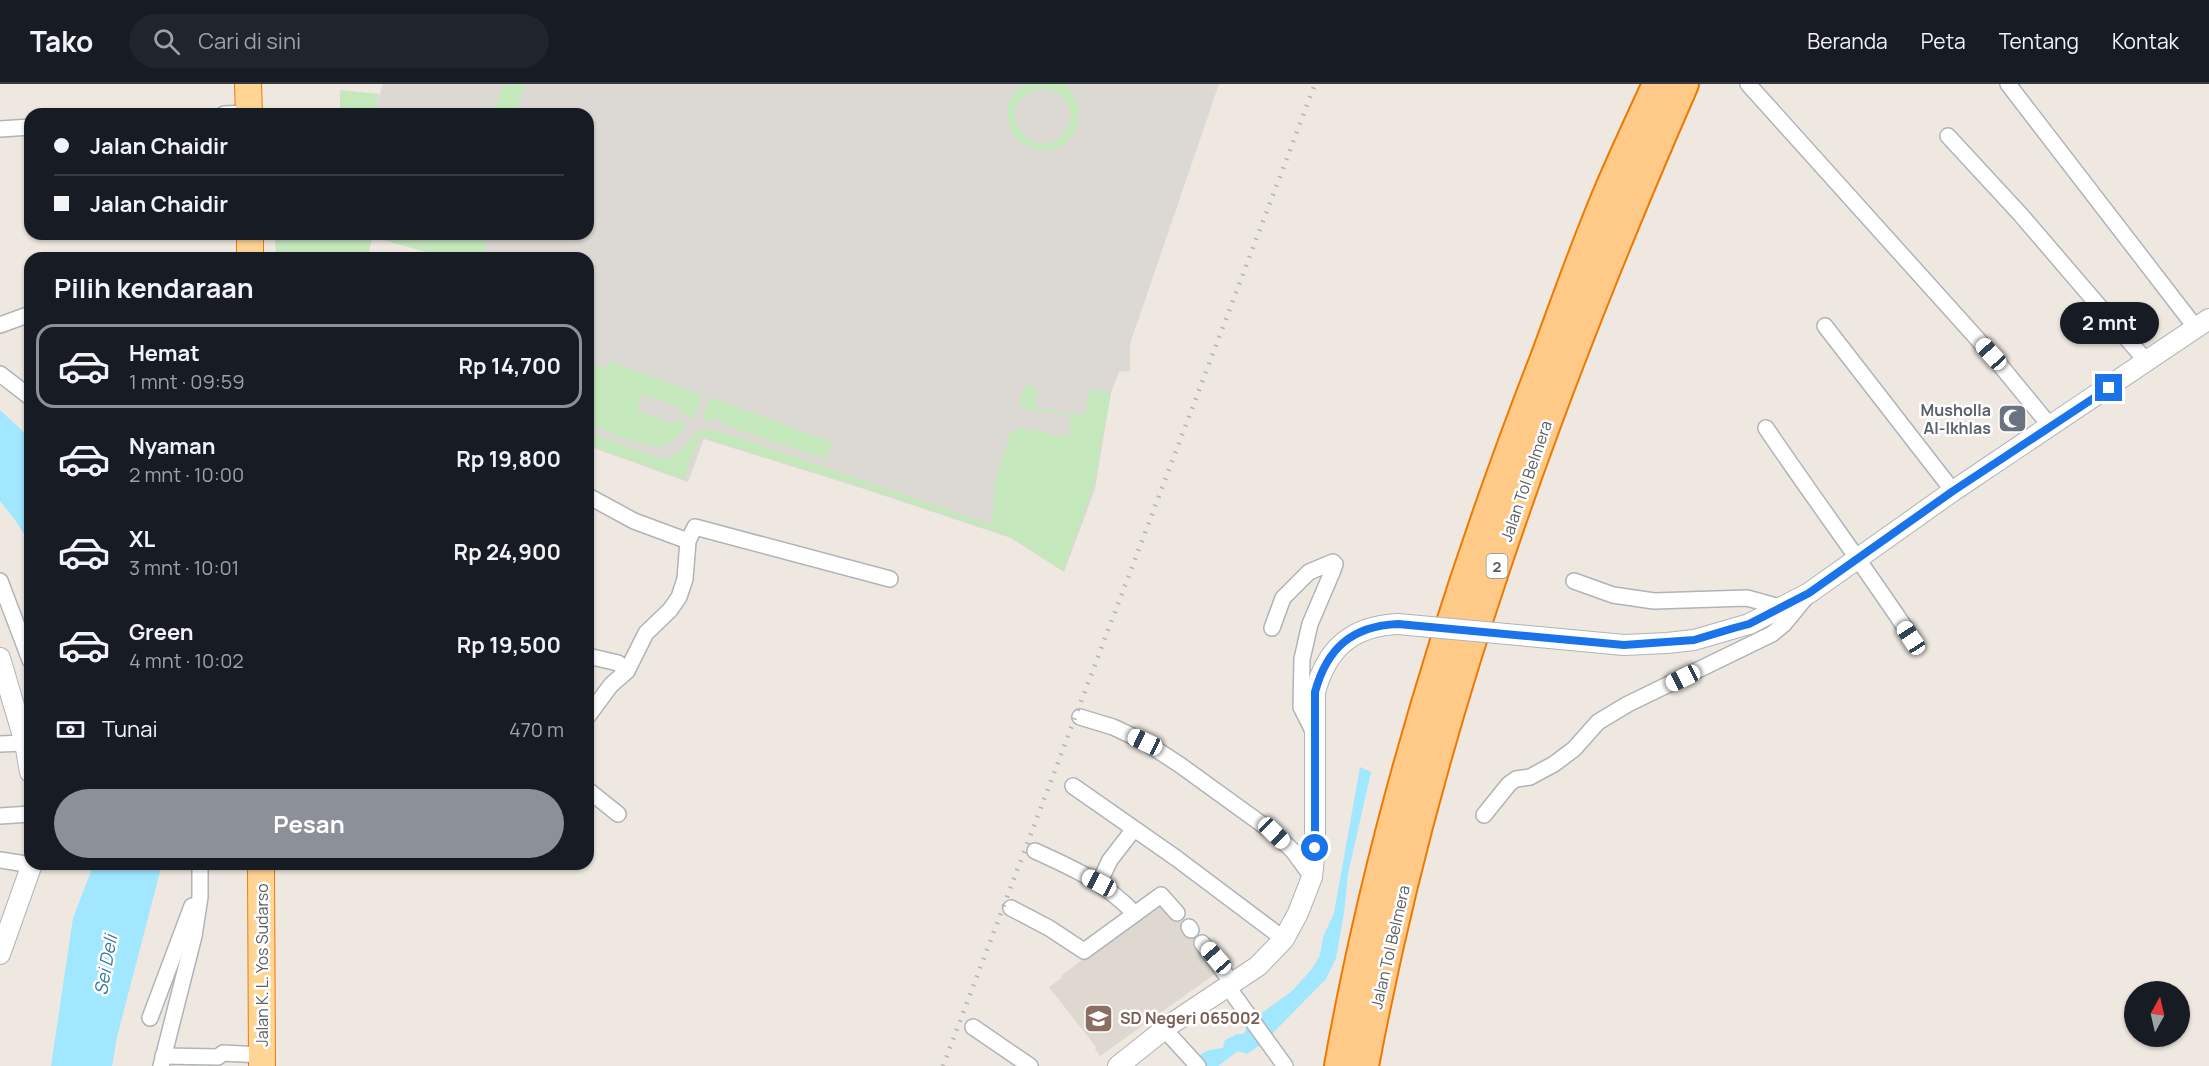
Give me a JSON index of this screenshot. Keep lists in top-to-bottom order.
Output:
{
  "streets": {
    "highway": ["Jalan Tol Belmera", "2", "Jalan K. L. Yos Sudarso"]
  },
  "water": ["Sei Deli"],
  "places": {
    "mosque": ["Musholla Al-Ikhlas"],
    "school or university": ["SD Negeri 065002"]
  },
  "north": "top",
  "page": {
    "header": "Tako",
    "search": "Cari di sini",
    "nav": [
      "Beranda",
      "Peta",
      "Tentang",
      "Kontak"
    ],
    "banner": ["Jalan Chaidir", "Jalan Chaidir"],
    "heading": "Pilih kendaraan",
    "bubble": "2 mnt",
    "list": [
      {
        "name": "Hemat",
        "note": "1 mnt · 09:59",
        "value": "Rp 14,700"
      },
      {
        "name": "Nyaman",
        "note": "2 mnt · 10:00",
        "value": "Rp 19,800"
      },
      {
        "name": "XL",
        "note": "3 mnt · 10:01",
        "value": "Rp 24,900"
      },
      {
        "name": "Green",
        "note": "4 mnt · 10:02",
        "value": "Rp 19,500"
      }
    ],
    "pay": ["Tunai", "470 m"],
    "buttons": "Pesan"
  }
}
